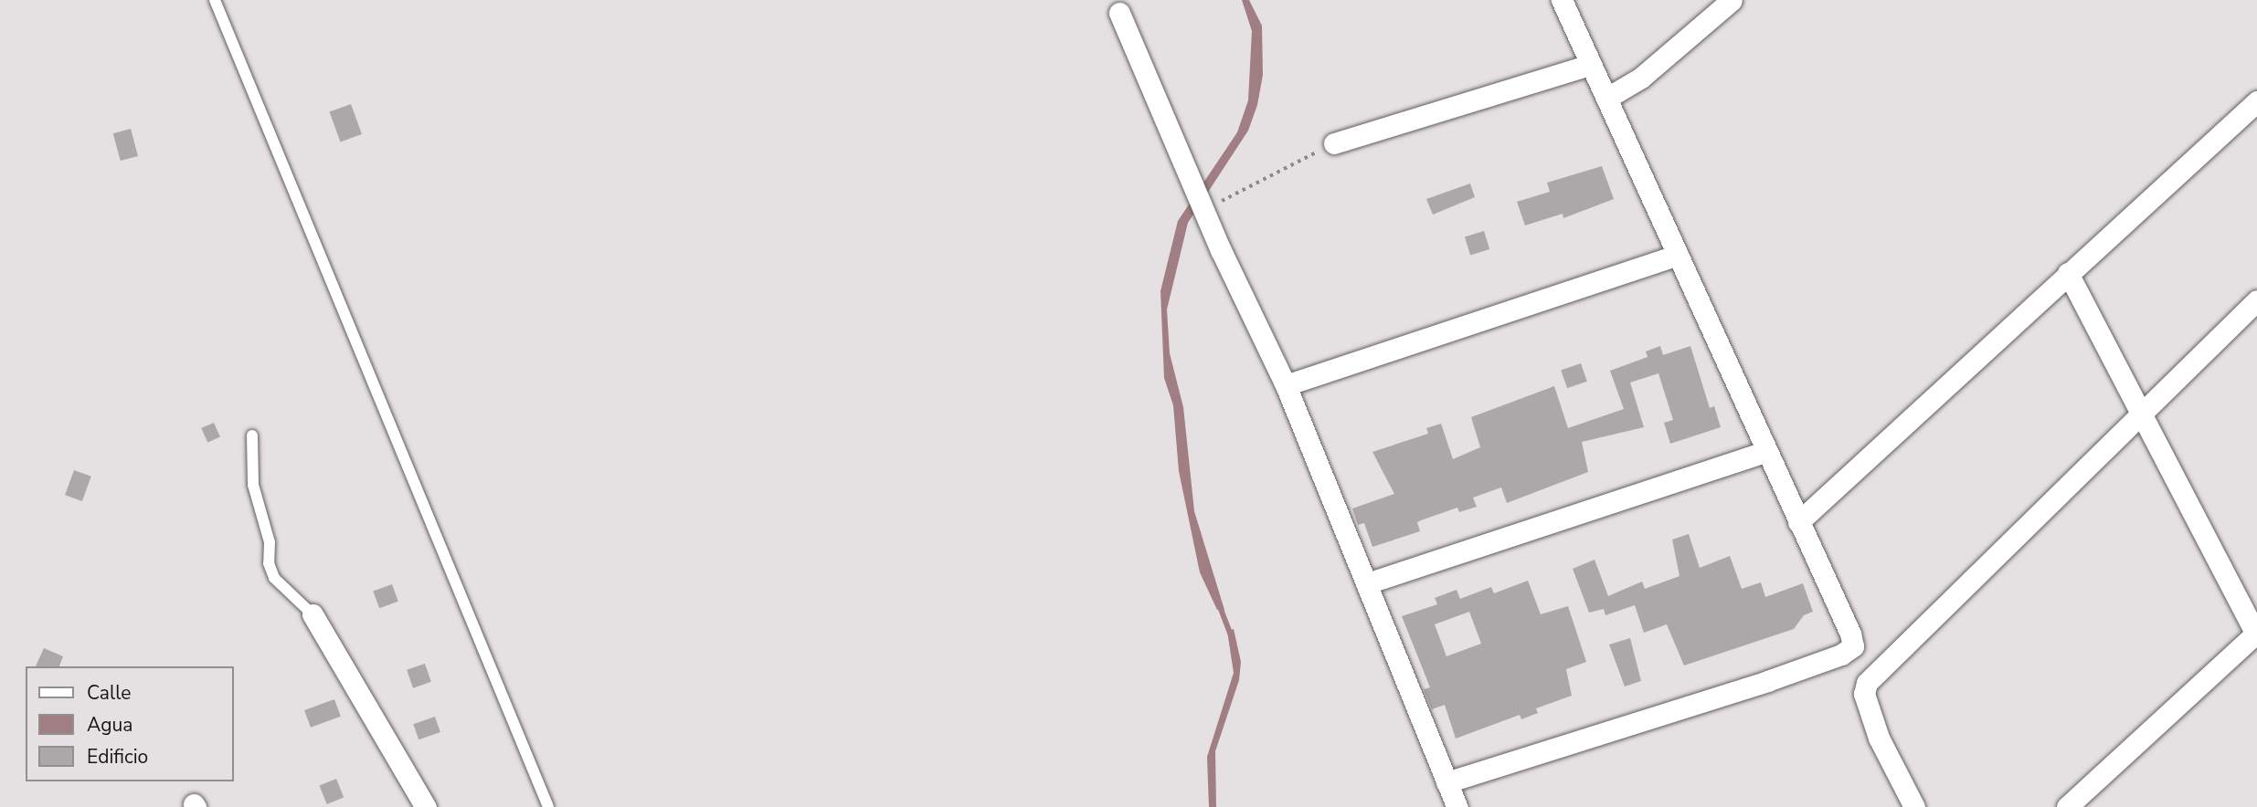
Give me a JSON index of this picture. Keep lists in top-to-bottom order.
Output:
{
  "legend": ["Calle", "Agua", "Edificio"]
}
